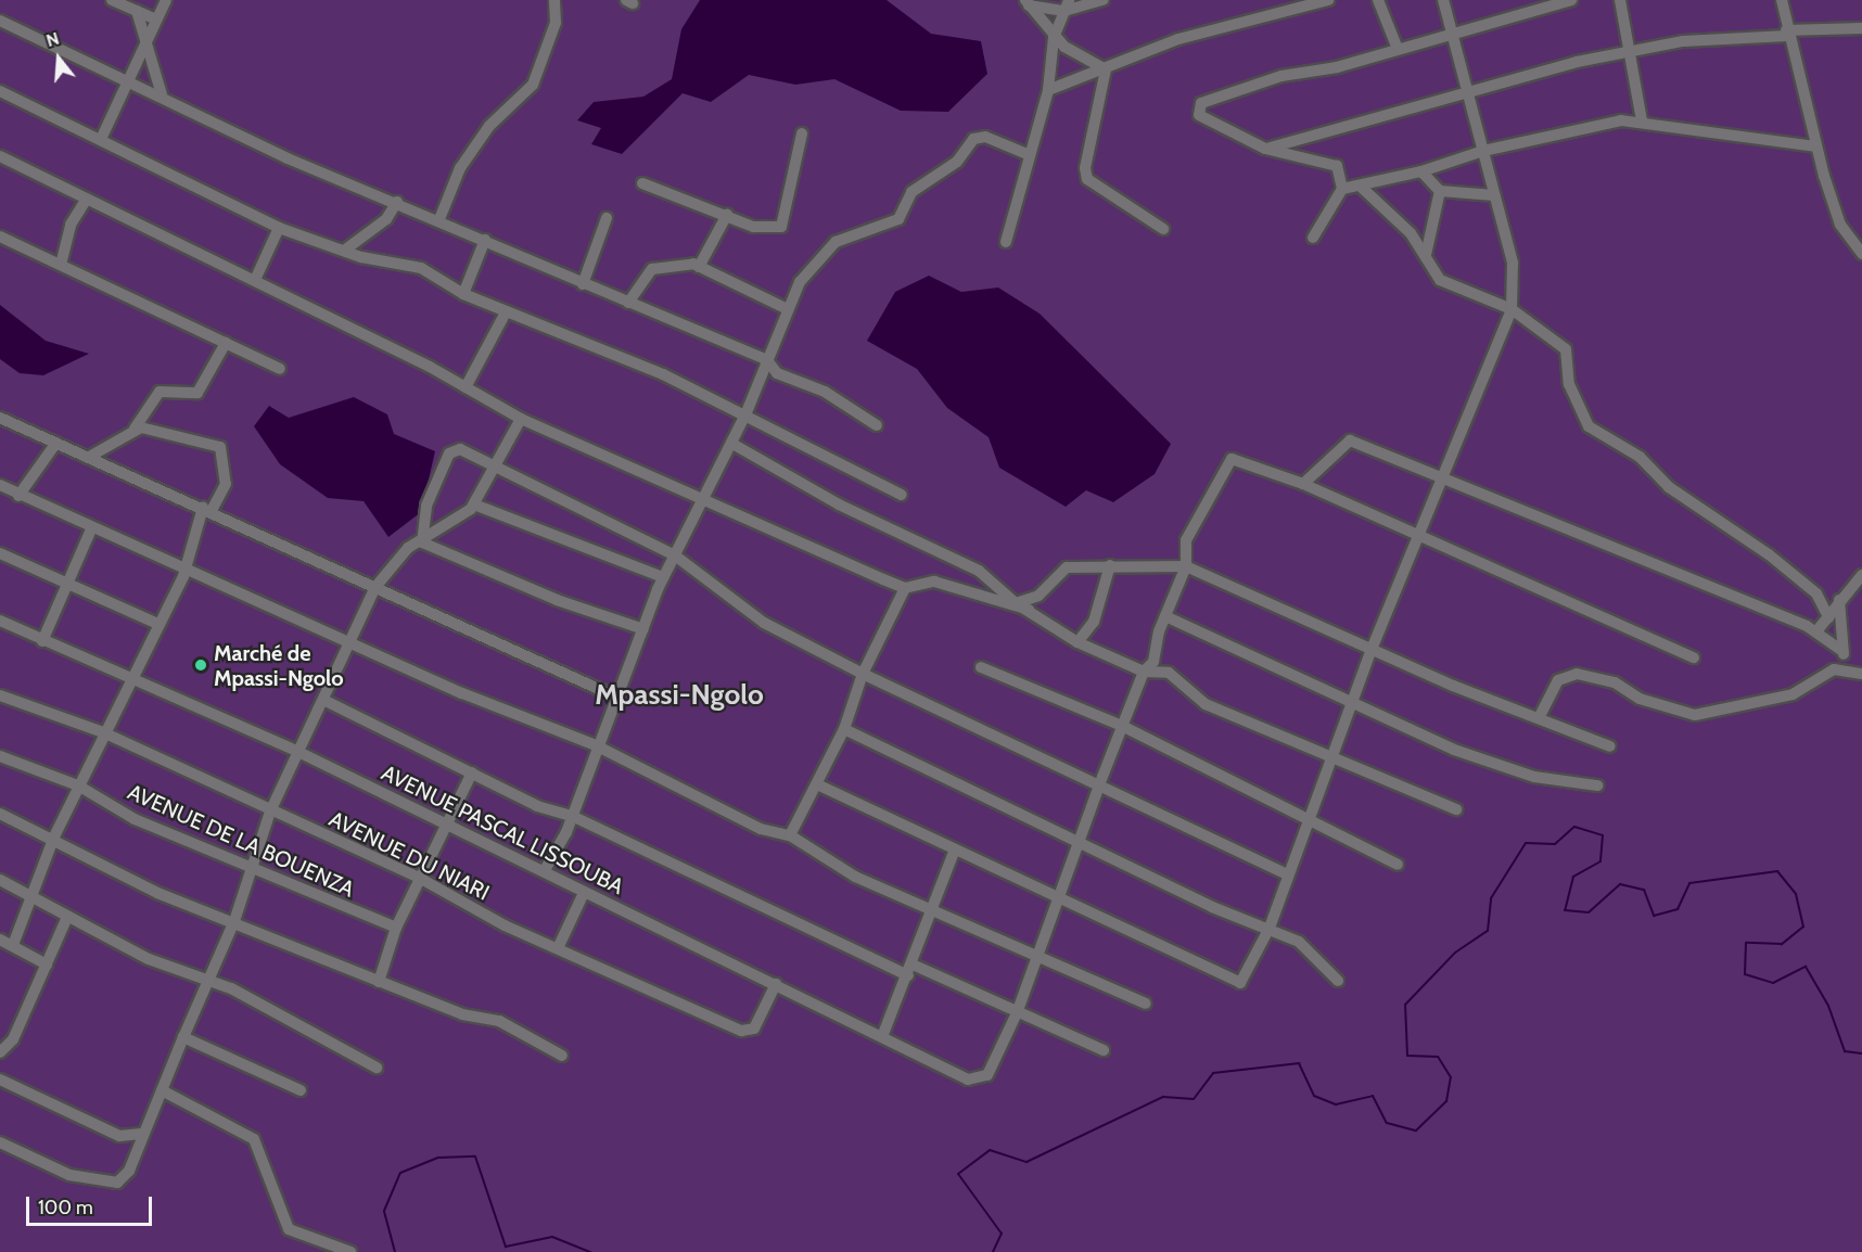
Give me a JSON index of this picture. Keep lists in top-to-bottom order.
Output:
{
  "streets": {
    "street": ["AVENUE PASCAL LISSOUBA", "AVENUE DE LA BOUENZA", "AVENUE DU NIARI"]
  },
  "crossings": [
    ["AVENUE PASCAL LISSOUBA", "AVENUE DU NIARI"]
  ],
  "districts": ["Mpassi-Ngolo"],
  "places": ["Marché de Mpassi-Ngolo"],
  "scale_bar": "100 m",
  "north": "top"
}
